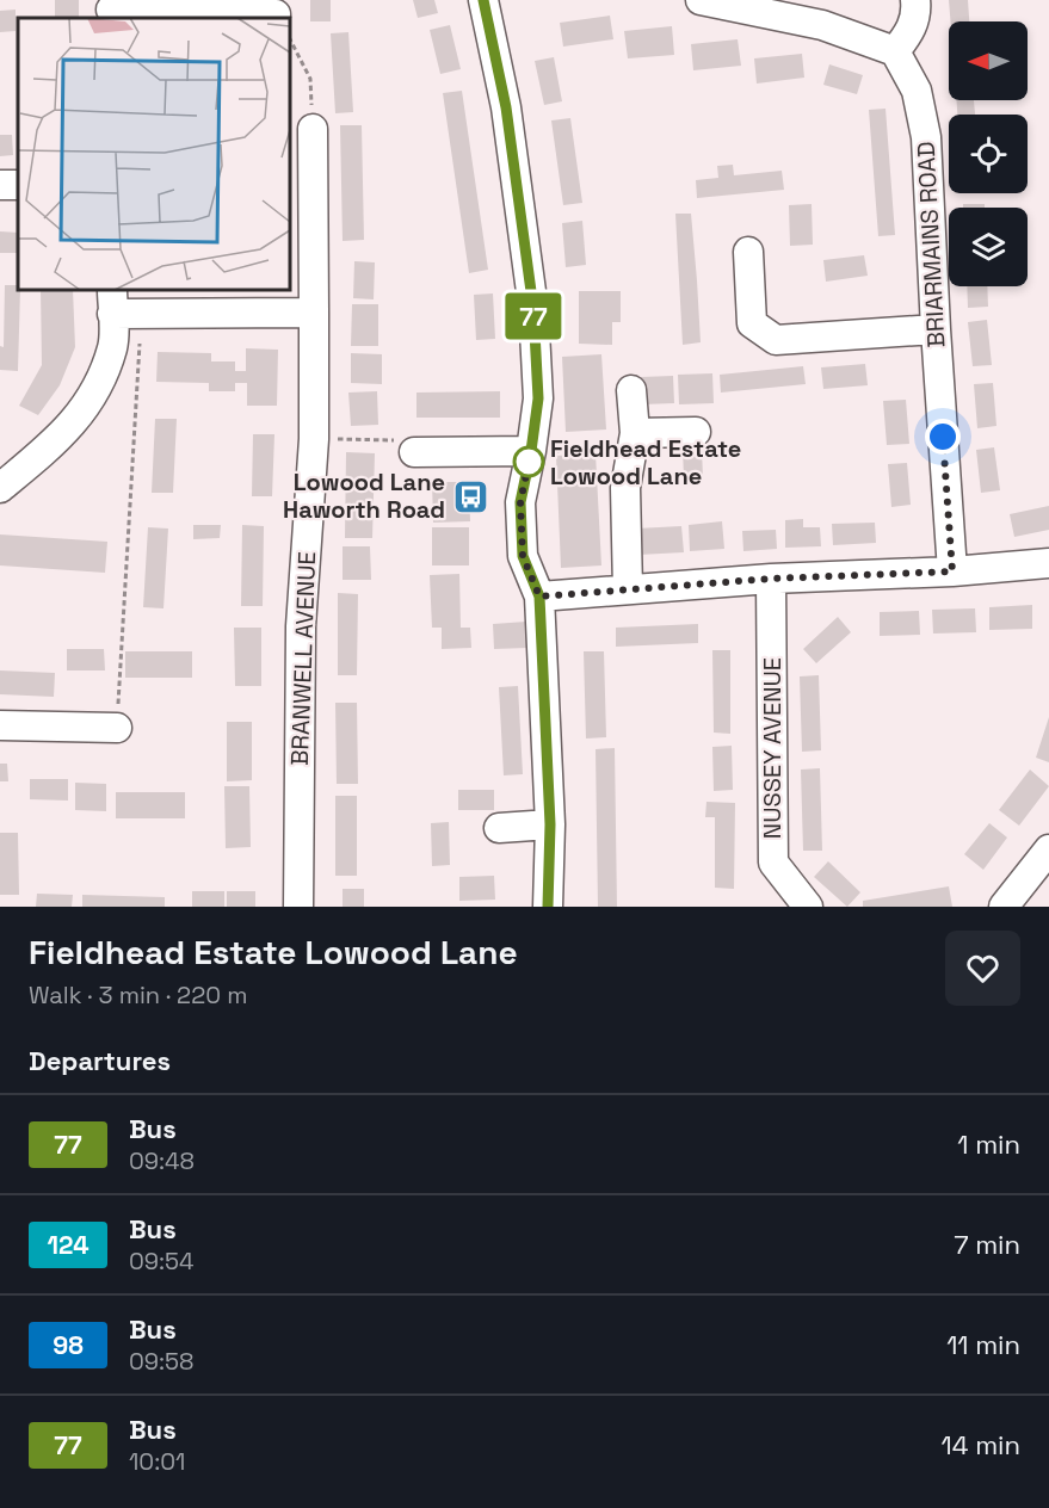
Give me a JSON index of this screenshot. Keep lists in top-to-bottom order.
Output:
{
  "streets": {
    "street": ["BRIARMAINS ROAD", "BRANWELL AVENUE", "NUSSEY AVENUE"]
  },
  "places": {
    "other": ["Fieldhead Estate Lowood Lane"],
    "bus stop": ["Lowood Lane Haworth Road"]
  },
  "lines": ["bus line 77"],
  "north": "left",
  "page": {
    "on_map": "77",
    "heading": [
      ["Fieldhead Estate Lowood Lane", "Walk · 3 min · 220 m"],
      "Departures"
    ],
    "list": [
      {
        "mark": "77",
        "name": "Bus",
        "note": "09:48",
        "value": "1 min"
      },
      {
        "mark": "124",
        "name": "Bus",
        "note": "09:54",
        "value": "7 min"
      },
      {
        "mark": "98",
        "name": "Bus",
        "note": "09:58",
        "value": "11 min"
      },
      {
        "mark": "77",
        "name": "Bus",
        "note": "10:01",
        "value": "14 min"
      }
    ]
  }
}
